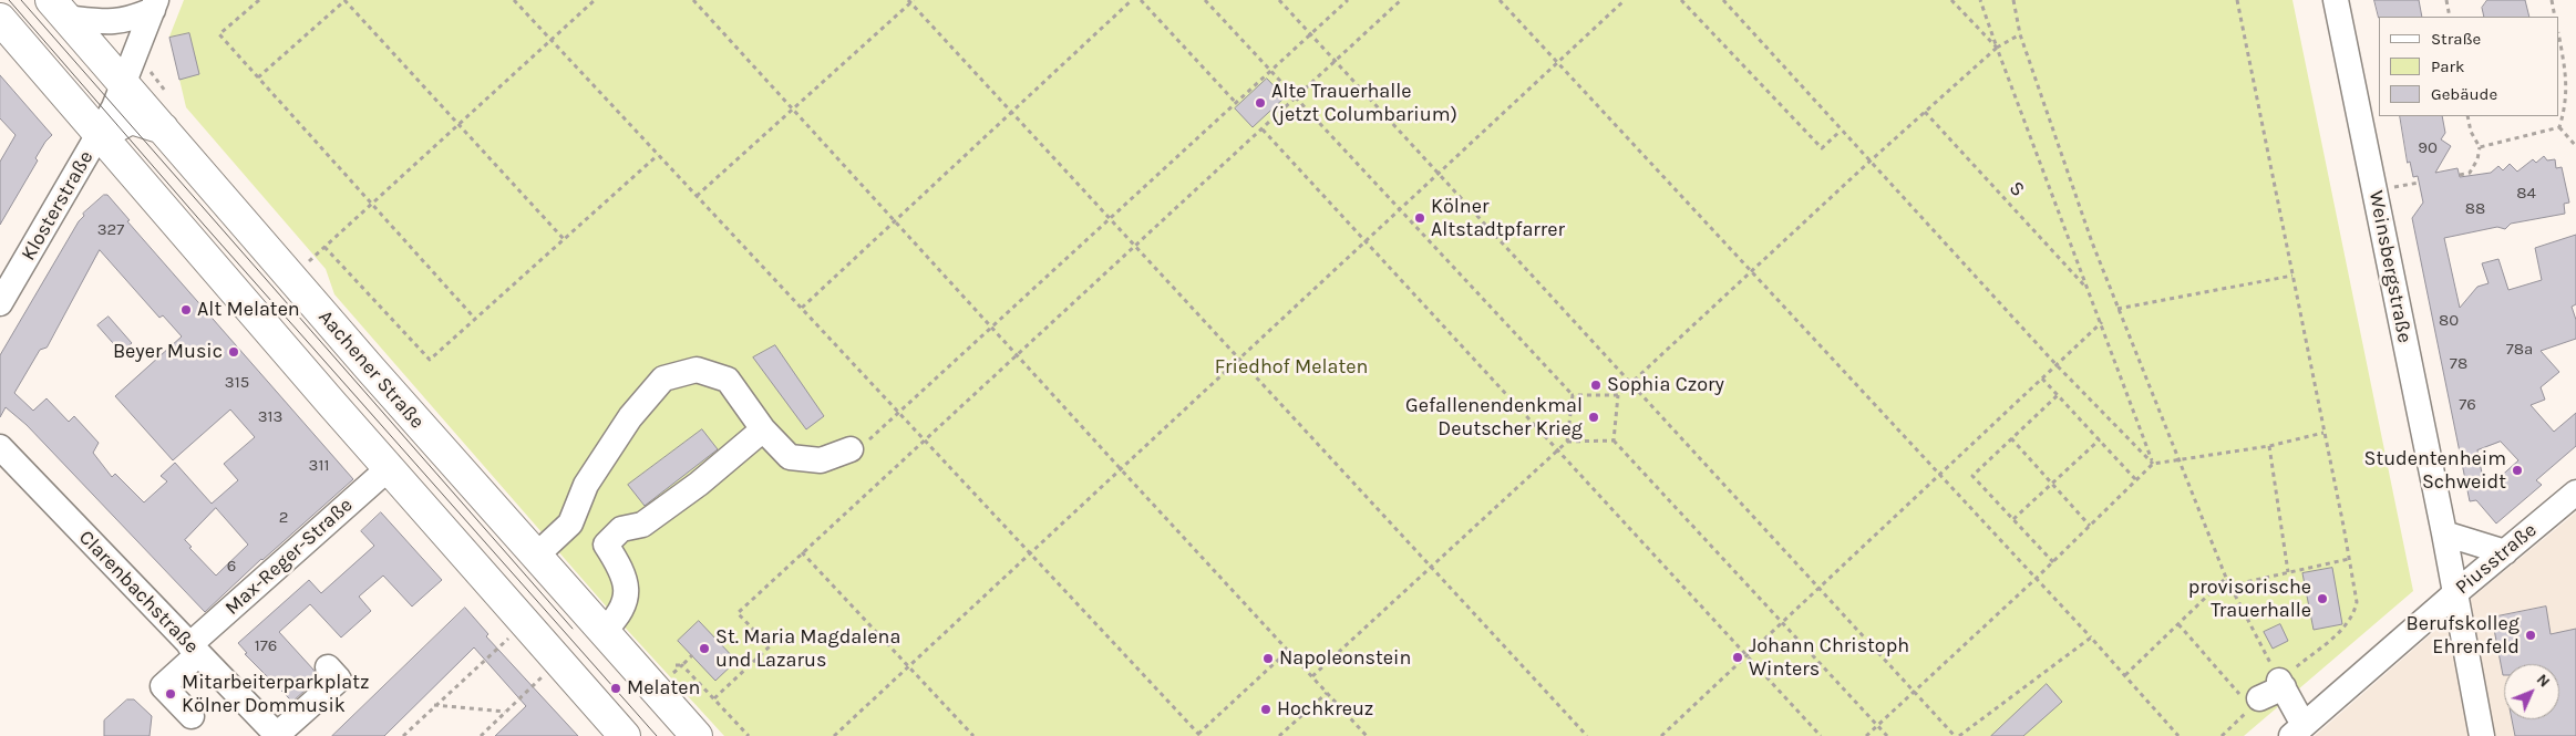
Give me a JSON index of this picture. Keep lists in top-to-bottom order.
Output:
{
  "streets": {
    "main road": ["Aachener Straße"],
    "street": [
      "Klosterstraße",
      "Weinsbergstraße",
      "Max-Reger-Straße",
      "Piusstraße",
      "Clarenbachstraße"
    ],
    "path": ["S"]
  },
  "crossings": [
    ["Klosterstraße", "Aachener Straße"],
    ["Weinsbergstraße", "Piusstraße"],
    ["Max-Reger-Straße", "Clarenbachstraße"]
  ],
  "parks": ["Friedhof Melaten"],
  "places": [
    "Alte Trauerhalle (jetzt Columbarium)",
    "Kölner Altstadtpfarrer",
    "Alt Melaten",
    "Beyer Music",
    "Sophia Czory",
    "Gefallenendenkmal Deutscher Krieg",
    "Studentenheim Schweidt",
    "provisorische Trauerhalle",
    "Berufskolleg Ehrenfeld",
    "St. Maria Magdalena und Lazarus",
    "Johann Christoph Winters",
    "Napoleonstein",
    "Melaten",
    "Mitarbeiterparkplatz Kölner Dommusik",
    "Hochkreuz"
  ],
  "house_numbers": [
    "90",
    "84",
    "88",
    "327",
    "80",
    "78a",
    "78",
    "315",
    "76",
    "313",
    "311",
    "2",
    "6",
    "176"
  ],
  "legend": ["Straße", "Park", "Gebäude"],
  "north": "top right"
}
